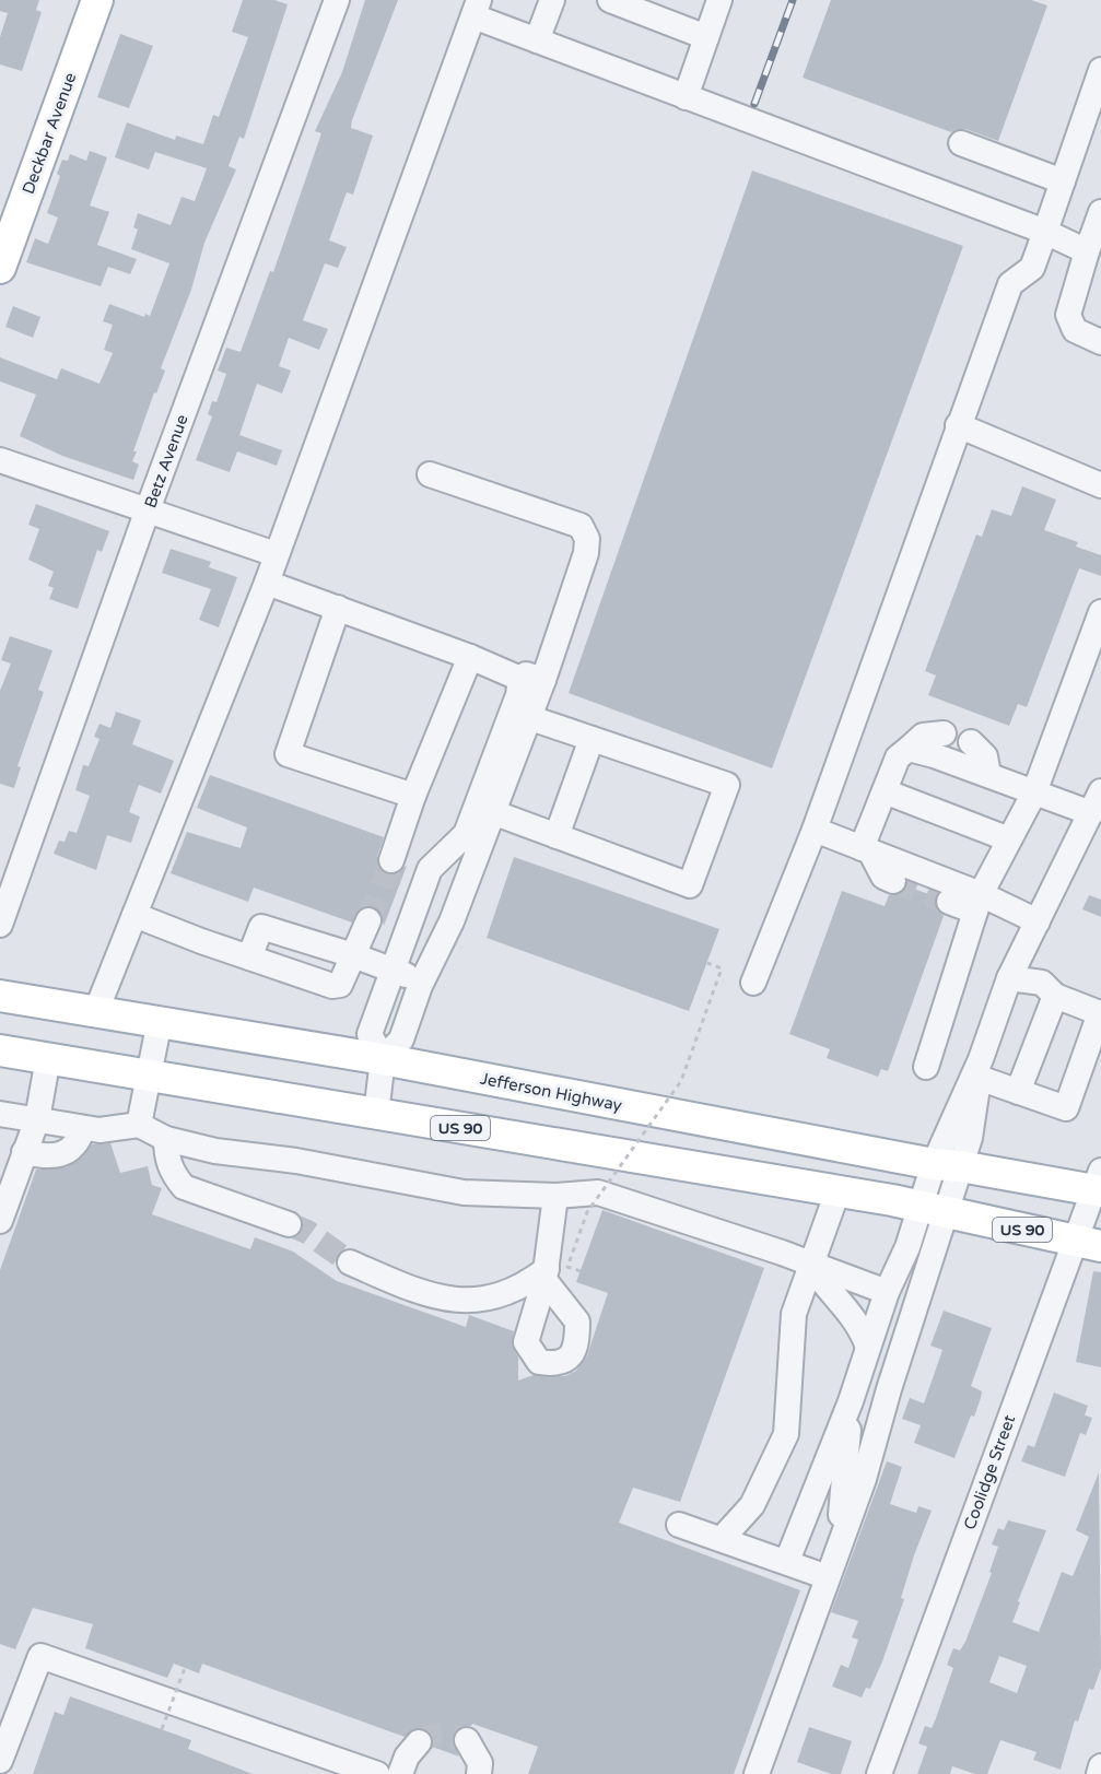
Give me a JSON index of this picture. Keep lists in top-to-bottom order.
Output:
{
  "streets": {
    "main road": ["Deckbar Avenue", "Jefferson Highway", "US 90"],
    "street": ["Betz Avenue", "Coolidge Street"]
  },
  "crossings": [
    ["Jefferson Highway", "Coolidge Street"],
    ["US 90", "Coolidge Street"]
  ]
}
